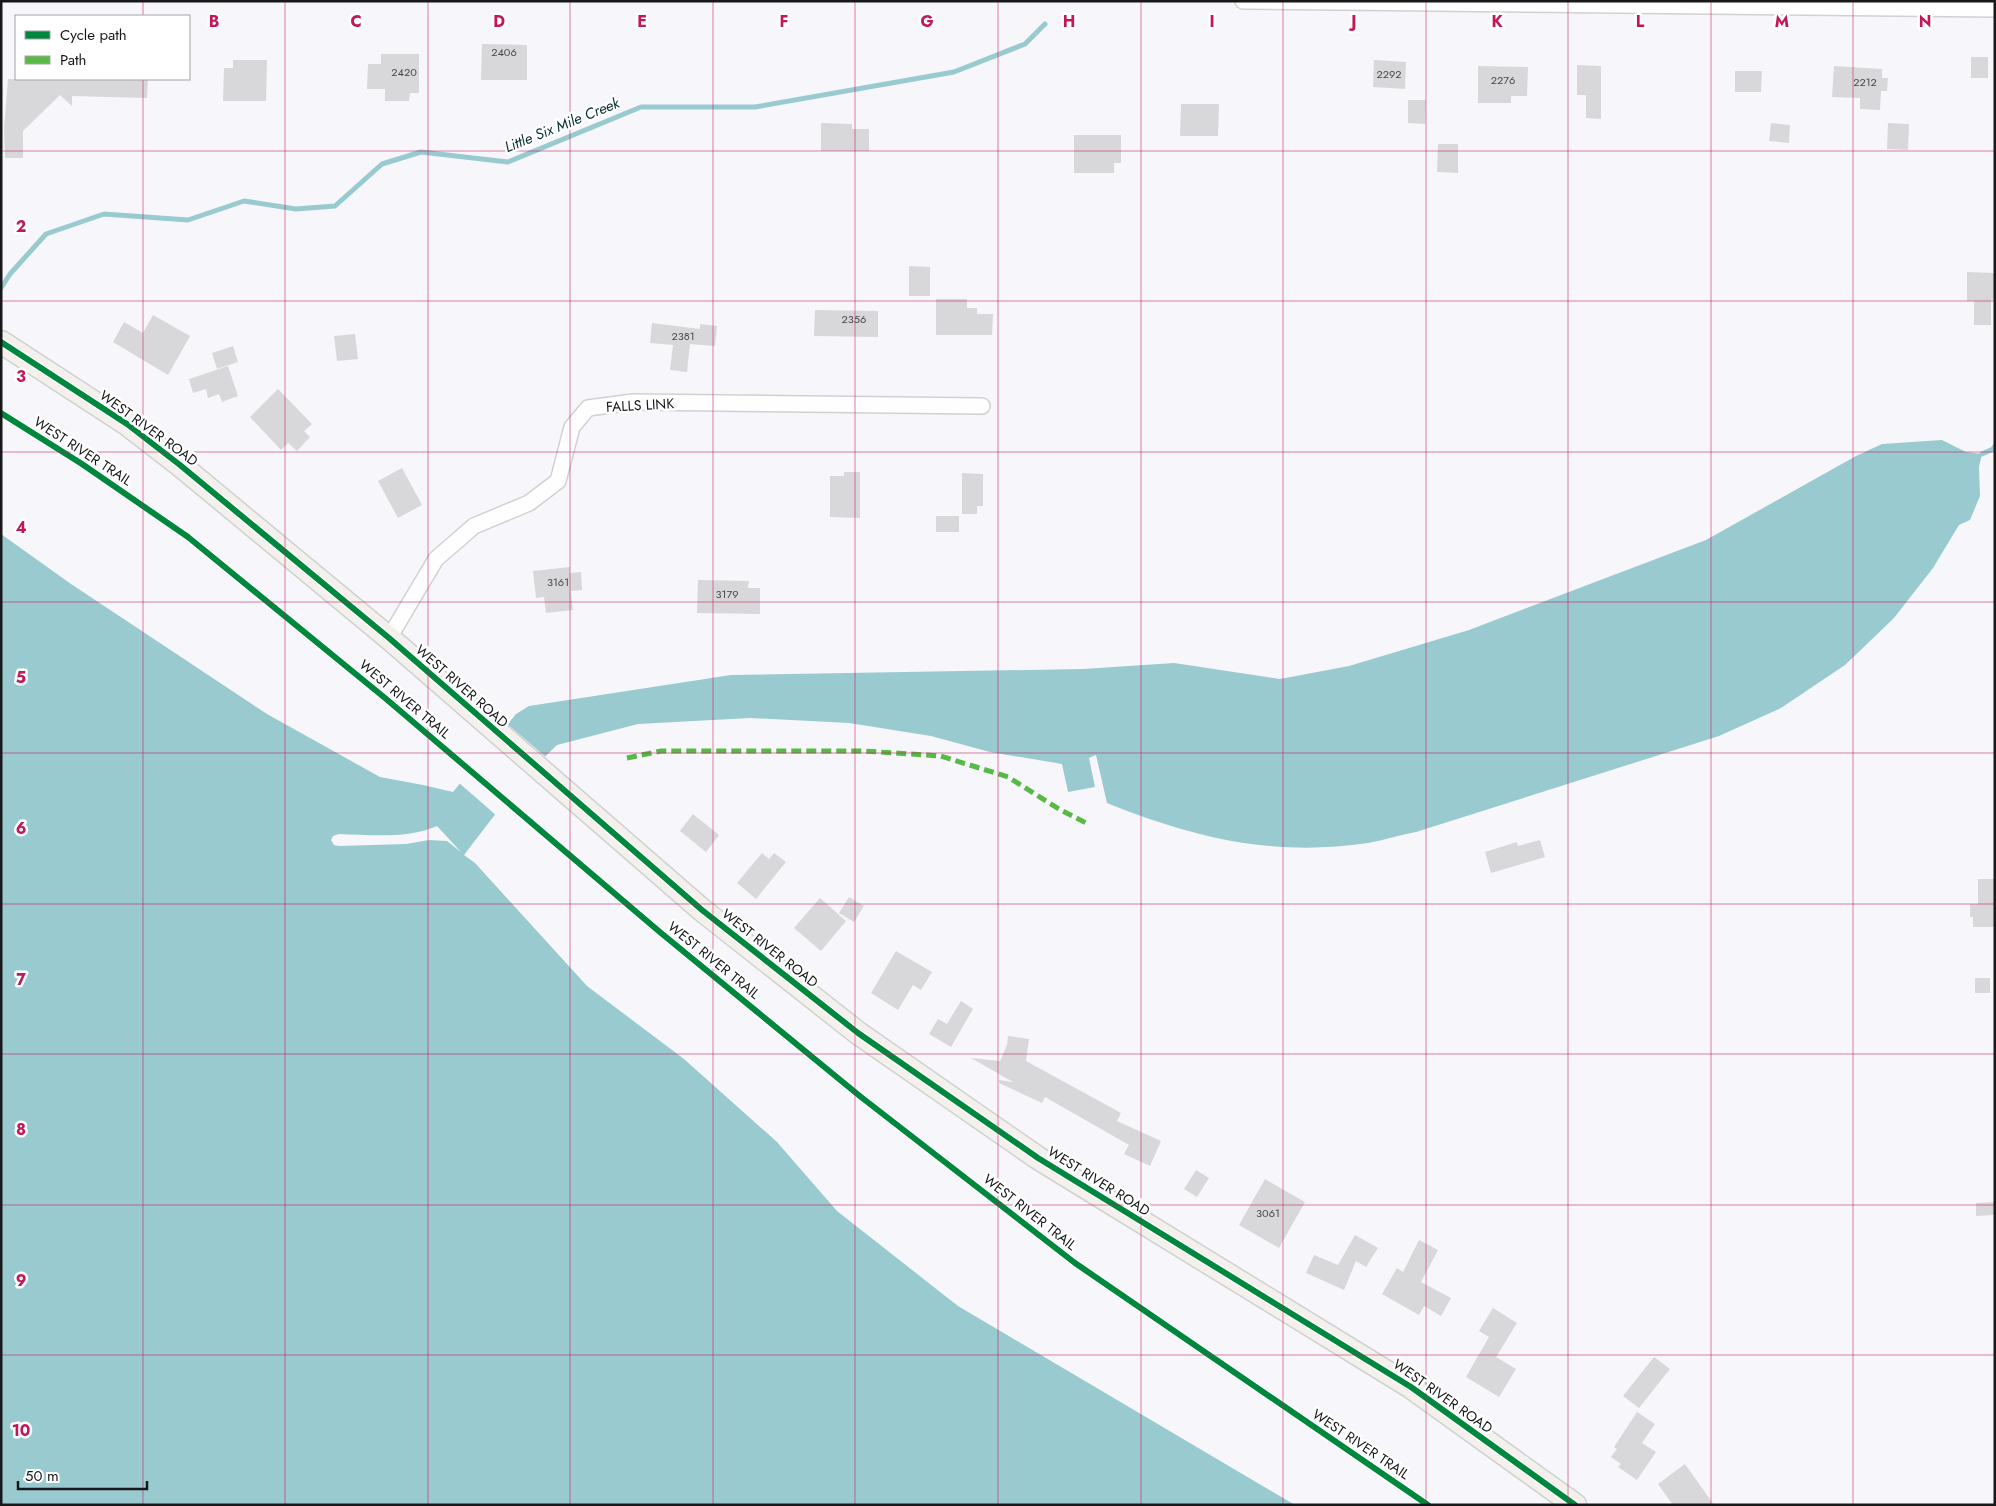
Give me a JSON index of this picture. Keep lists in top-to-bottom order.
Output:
{
  "streets": {
    "main road": ["WEST RIVER ROAD"],
    "street": ["FALLS LINK"],
    "cycle path": ["WEST RIVER TRAIL"]
  },
  "crossings": [
    ["FALLS LINK", "WEST RIVER ROAD"]
  ],
  "water": ["Little Six Mile Creek"],
  "house_numbers": [
    "2406",
    "2420",
    "2292",
    "2276",
    "2212",
    "2356",
    "2381",
    "3161",
    "3179",
    "3061"
  ],
  "legend": ["Cycle path", "Path"],
  "scale_bar": "50 m",
  "grid": {
    "columns": [
      "B",
      "C",
      "D",
      "E",
      "F",
      "G",
      "H",
      "I",
      "J",
      "K",
      "L",
      "M",
      "N"
    ],
    "rows": [
      "2",
      "3",
      "4",
      "5",
      "6",
      "7",
      "8",
      "9",
      "10"
    ]
  }
}
